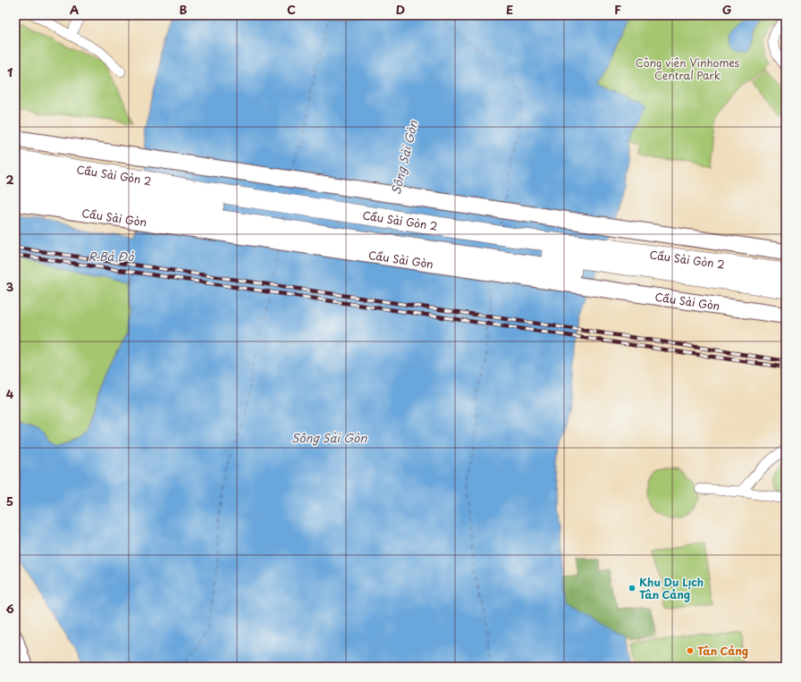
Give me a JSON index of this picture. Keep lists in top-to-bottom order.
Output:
{
  "streets": {
    "highway": ["Cầu Sài Gòn 2", "Cầu Sài Gòn"]
  },
  "water": ["Sông Sài Gòn", "R.Bá Đỏ"],
  "parks": ["Công viên Vinhomes Central Park"],
  "places": ["Khu Du Lịch Tân Cảng", "Tân Cảng"],
  "grid": {
    "columns": [
      "A",
      "B",
      "C",
      "D",
      "E",
      "F",
      "G"
    ],
    "rows": [
      "1",
      "2",
      "3",
      "4",
      "5",
      "6"
    ]
  }
}
